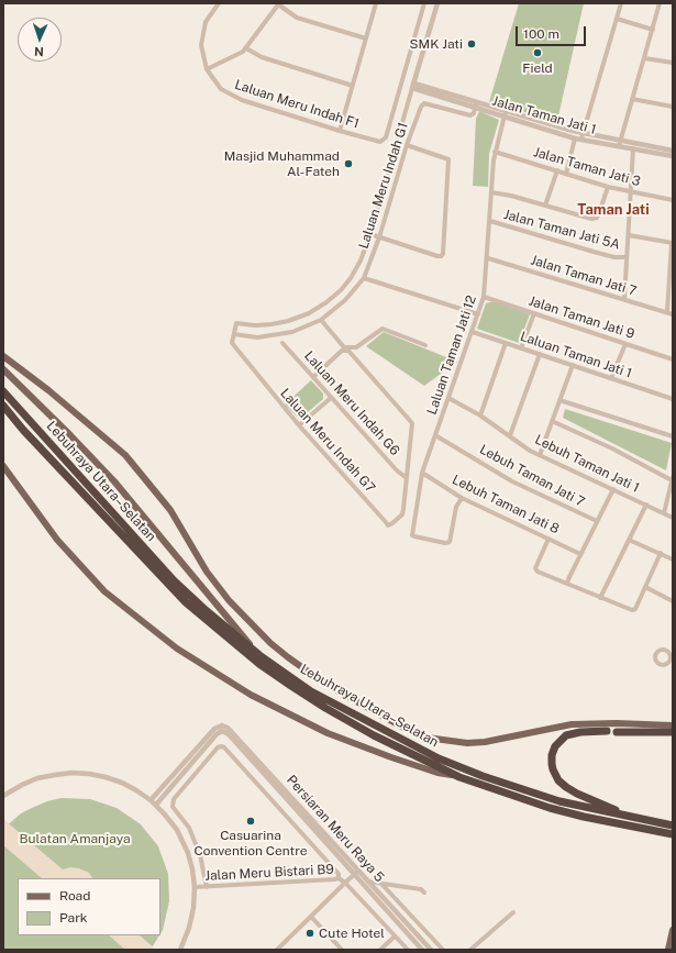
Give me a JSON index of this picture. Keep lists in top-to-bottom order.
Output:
{
  "streets": {
    "highway": ["Lebuhraya Utara–Selatan"],
    "street": [
      "Laluan Meru Indah F1",
      "Jalan Taman Jati 1",
      "Jalan Taman Jati 3",
      "Laluan Meru Indah G1",
      "Jalan Taman Jati 5A",
      "Jalan Taman Jati 7",
      "Jalan Taman Jati 9",
      "Laluan Taman Jati 12",
      "Laluan Taman Jati 1",
      "Laluan Meru Indah G6",
      "Laluan Meru Indah G7",
      "Lebuh Taman Jati 1",
      "Lebuh Taman Jati 7",
      "Lebuh Taman Jati 8",
      "Persiaran Meru Raya 5",
      "Jalan Meru Bistari B9"
    ]
  },
  "crossings": [
    ["Jalan Taman Jati 1", "Laluan Meru Indah G1"],
    ["Jalan Taman Jati 1", "Laluan Taman Jati 12"],
    ["Jalan Taman Jati 3", "Laluan Taman Jati 12"],
    ["Laluan Meru Indah G1", "Laluan Meru Indah G7"],
    ["Jalan Taman Jati 5A", "Laluan Taman Jati 12"],
    ["Jalan Taman Jati 7", "Laluan Taman Jati 12"],
    ["Jalan Taman Jati 9", "Laluan Taman Jati 12"],
    ["Laluan Taman Jati 12", "Laluan Taman Jati 1"],
    ["Laluan Taman Jati 12", "Lebuh Taman Jati 1"],
    ["Laluan Taman Jati 12", "Lebuh Taman Jati 7"],
    ["Laluan Taman Jati 12", "Lebuh Taman Jati 8"],
    ["Laluan Meru Indah G6", "Laluan Meru Indah G7"]
  ],
  "districts": ["Taman Jati"],
  "parks": ["Bulatan Amanjaya"],
  "places": [
    "SMK Jati",
    "Field",
    "Masjid Muhammad Al-Fateh",
    "Casuarina Convention Centre",
    "Cute Hotel"
  ],
  "legend": ["Road", "Park"],
  "scale_bar": "100 m",
  "north": "bottom"
}
